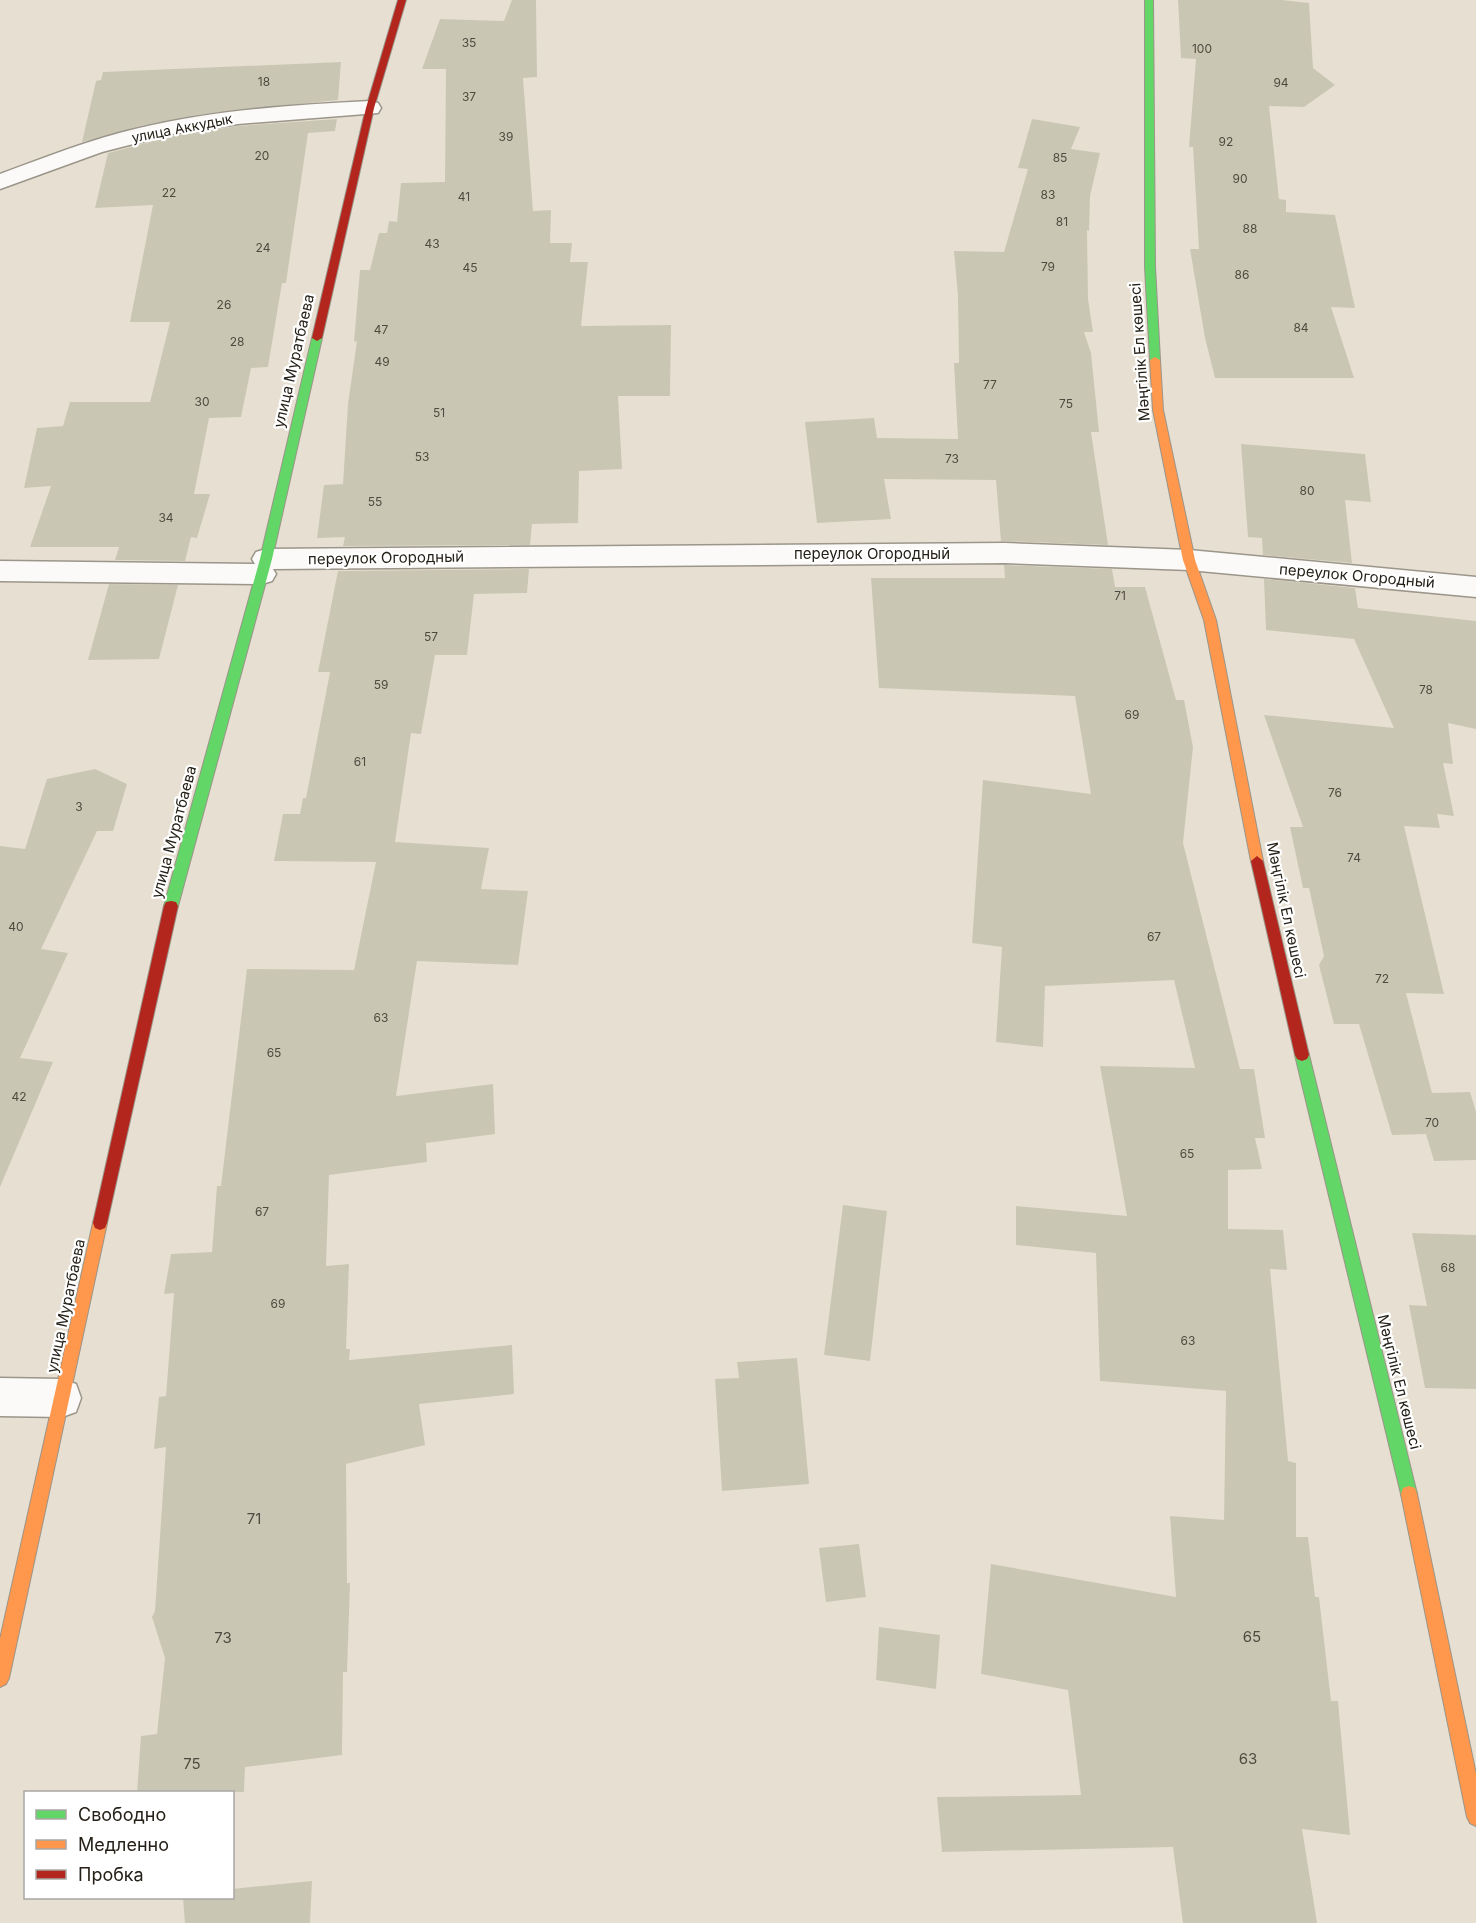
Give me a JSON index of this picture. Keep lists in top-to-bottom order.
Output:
{
  "streets": {
    "street": [
      "улица Аккудык",
      "Мәңгілік Ел көшесі",
      "улица Муратбаева",
      "переулок Огородный"
    ]
  },
  "crossings": [
    ["улица Аккудык", "улица Муратбаева"],
    ["Мәңгілік Ел көшесі", "переулок Огородный"],
    ["улица Муратбаева", "переулок Огородный"]
  ],
  "house_numbers": [
    "35",
    "100",
    "18",
    "94",
    "37",
    "39",
    "92",
    "20",
    "85",
    "90",
    "22",
    "83",
    "41",
    "81",
    "88",
    "43",
    "24",
    "79",
    "45",
    "86",
    "26",
    "84",
    "47",
    "28",
    "49",
    "77",
    "30",
    "75",
    "51",
    "53",
    "73",
    "80",
    "55",
    "34",
    "71",
    "57",
    "59",
    "78",
    "69",
    "61",
    "76",
    "3",
    "74",
    "40",
    "67",
    "72",
    "63",
    "65",
    "42",
    "70",
    "65",
    "67",
    "68",
    "69",
    "63",
    "71",
    "65",
    "73",
    "63",
    "75"
  ],
  "legend": ["Свободно", "Медленно", "Пробка"]
}
